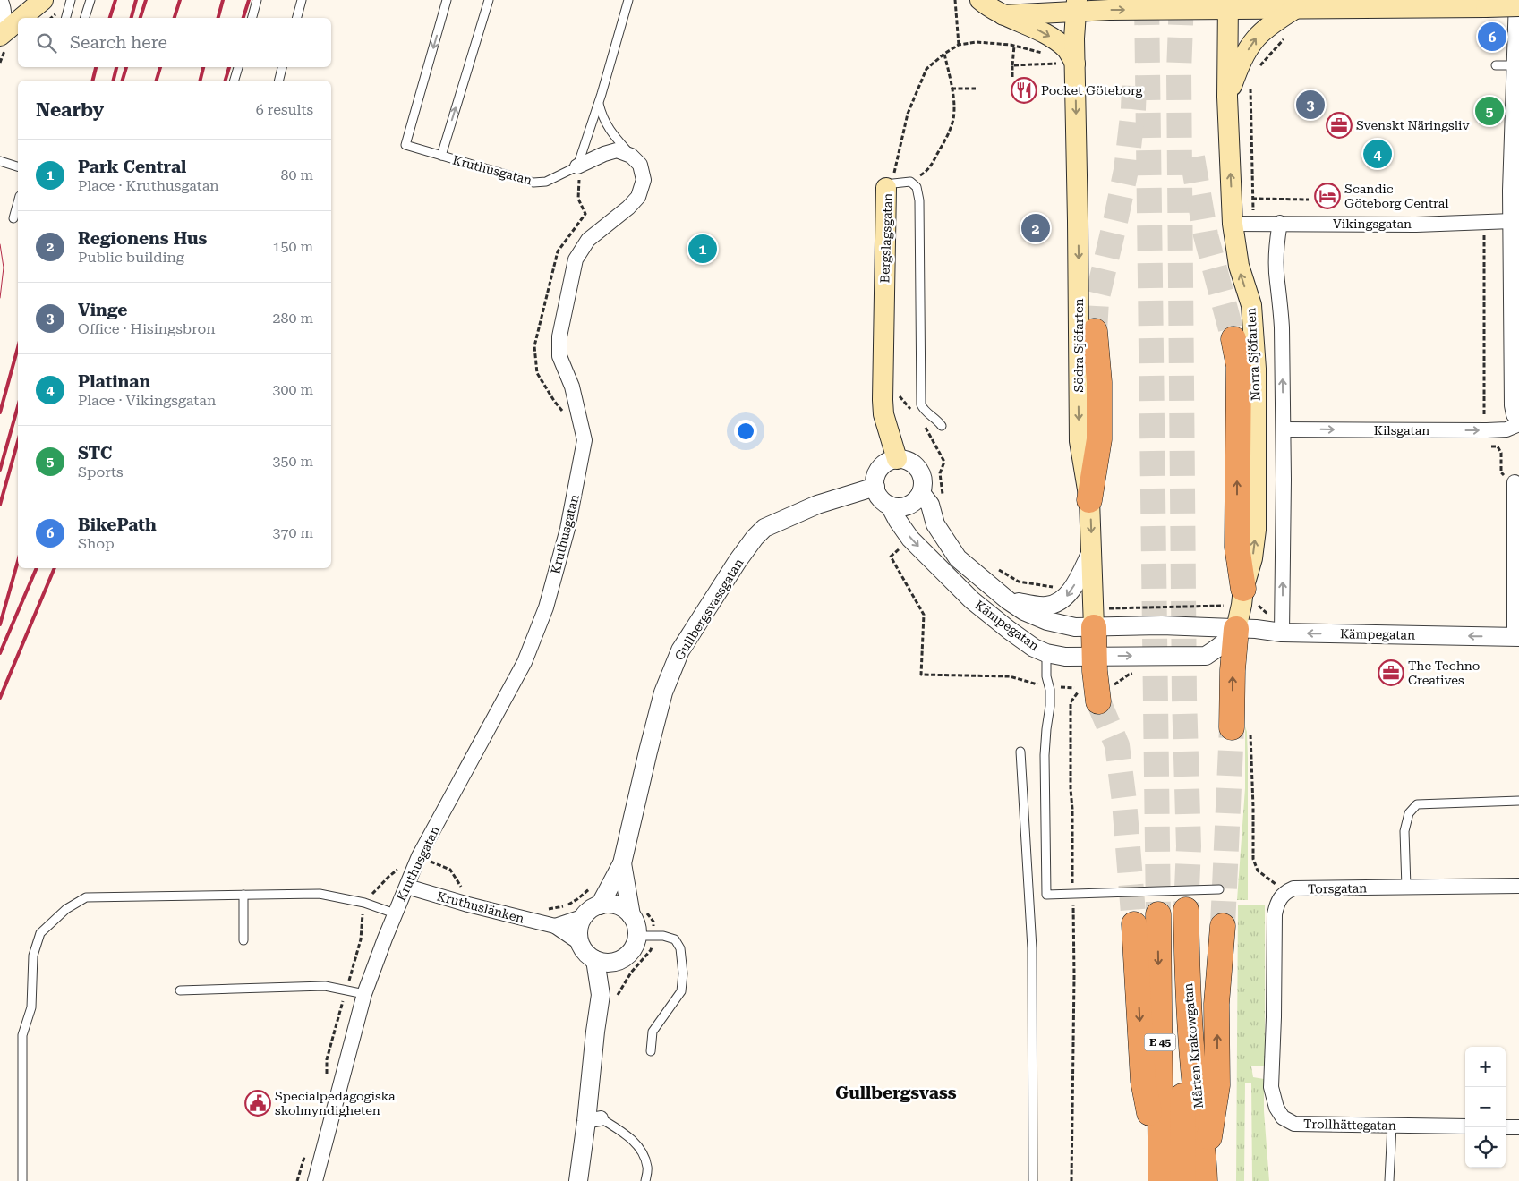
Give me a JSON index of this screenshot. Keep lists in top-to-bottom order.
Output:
{
  "streets": {
    "highway": ["E 45", "Mårten Krakowgatan"],
    "main road": ["Bergslagsgatan", "Södra Sjöfarten", "Norra Sjöfarten"],
    "street": [
      "Kruthusgatan",
      "Vikingsgatan",
      "Kilsgatan",
      "Gullbergsvassgatan",
      "Kämpegatan",
      "Torsgatan",
      "Kruthuslänken",
      "Trollhättegatan"
    ]
  },
  "crossings": [
    ["Kruthusgatan", "Kruthuslänken"],
    ["Vikingsgatan", "Norra Sjöfarten"],
    ["Bergslagsgatan", "Gullbergsvassgatan"],
    ["Bergslagsgatan", "Kämpegatan"],
    ["Södra Sjöfarten", "Kämpegatan"],
    ["Norra Sjöfarten", "Kämpegatan"],
    ["Gullbergsvassgatan", "Kämpegatan"],
    ["Gullbergsvassgatan", "Kruthuslänken"],
    ["Torsgatan", "Trollhättegatan"]
  ],
  "one_way": ["Södra Sjöfarten", "Norra Sjöfarten", "Kilsgatan"],
  "districts": ["Gullbergsvass"],
  "places": {
    "restaurant": ["Pocket Göteborg"],
    "office": ["Svenskt Näringsliv", "The Techno Creatives"],
    "hotel": ["Scandic Göteborg Central"],
    "public building": ["Specialpedagogiska skolmyndigheten"]
  },
  "page": {
    "search": "Search here",
    "pins": [
      "6",
      "3",
      "5",
      "4",
      "2",
      "1"
    ],
    "heading": ["Nearby", "6 results"],
    "list": [
      {
        "mark": "1",
        "name": "Park Central",
        "note": "Place · Kruthusgatan",
        "value": "80 m"
      },
      {
        "mark": "2",
        "name": "Regionens Hus",
        "note": "Public building",
        "value": "150 m"
      },
      {
        "mark": "3",
        "name": "Vinge",
        "note": "Office · Hisingsbron",
        "value": "280 m"
      },
      {
        "mark": "4",
        "name": "Platinan",
        "note": "Place · Vikingsgatan",
        "value": "300 m"
      },
      {
        "mark": "5",
        "name": "STC",
        "note": "Sports",
        "value": "350 m"
      },
      {
        "mark": "6",
        "name": "BikePath",
        "note": "Shop",
        "value": "370 m"
      }
    ],
    "map_buttons": ["+", "−"]
  }
}
